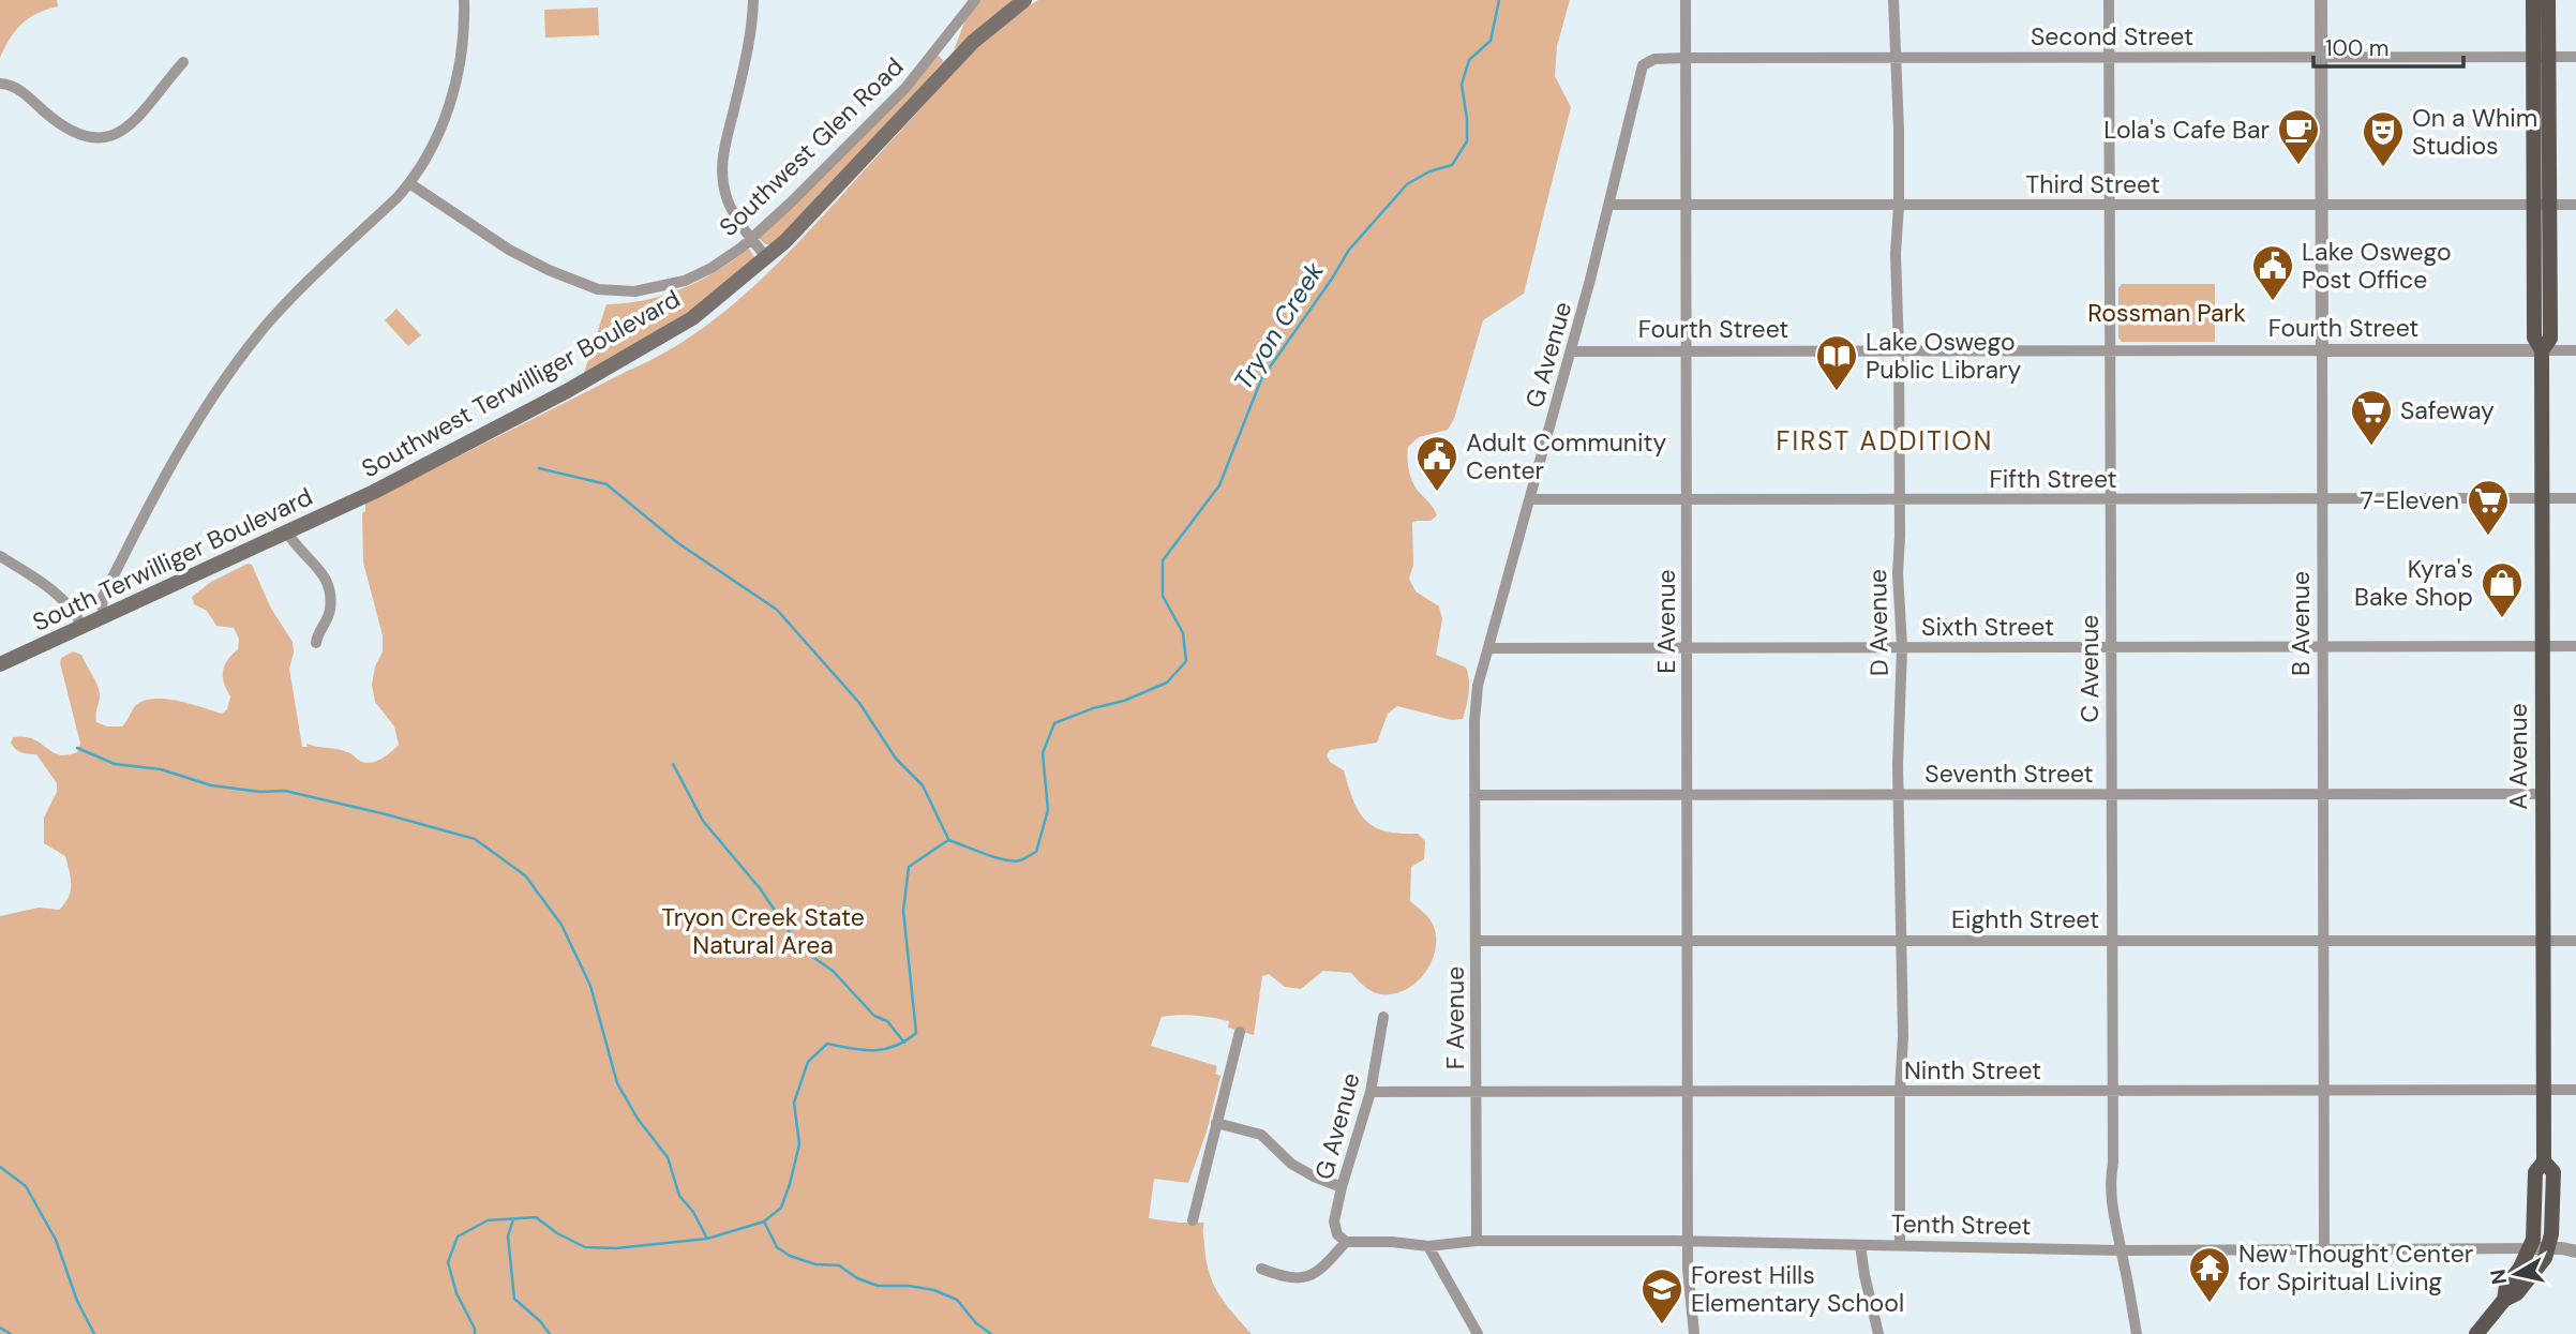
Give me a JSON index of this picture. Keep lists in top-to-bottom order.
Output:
{
  "streets": {
    "main road": ["Southwest Terwilliger Boulevard", "South Terwilliger Boulevard", "A Avenue"],
    "street": [
      "Second Street",
      "Southwest Glen Road",
      "Third Street",
      "Fourth Street",
      "G Avenue",
      "Fifth Street",
      "E Avenue",
      "D Avenue",
      "B Avenue",
      "Sixth Street",
      "C Avenue",
      "Seventh Street",
      "Eighth Street",
      "F Avenue",
      "Ninth Street",
      "Tenth Street"
    ]
  },
  "crossings": [
    ["Second Street", "G Avenue"],
    ["Second Street", "E Avenue"],
    ["Second Street", "D Avenue"],
    ["Second Street", "B Avenue"],
    ["Second Street", "C Avenue"],
    ["Second Street", "A Avenue"],
    ["Third Street", "G Avenue"],
    ["Third Street", "E Avenue"],
    ["Third Street", "D Avenue"],
    ["Third Street", "B Avenue"],
    ["Third Street", "C Avenue"],
    ["Third Street", "A Avenue"],
    ["Fourth Street", "G Avenue"],
    ["Fourth Street", "E Avenue"],
    ["Fourth Street", "D Avenue"],
    ["Fourth Street", "B Avenue"],
    ["Fourth Street", "C Avenue"],
    ["Fourth Street", "A Avenue"],
    ["G Avenue", "Fifth Street"],
    ["G Avenue", "Sixth Street"],
    ["G Avenue", "Seventh Street"],
    ["G Avenue", "F Avenue"],
    ["G Avenue", "Ninth Street"],
    ["G Avenue", "Tenth Street"],
    ["Southwest Terwilliger Boulevard", "South Terwilliger Boulevard"],
    ["Fifth Street", "E Avenue"],
    ["Fifth Street", "D Avenue"],
    ["Fifth Street", "B Avenue"],
    ["Fifth Street", "C Avenue"],
    ["Fifth Street", "A Avenue"],
    ["E Avenue", "Sixth Street"],
    ["E Avenue", "Seventh Street"],
    ["E Avenue", "Eighth Street"],
    ["E Avenue", "Ninth Street"],
    ["E Avenue", "Tenth Street"],
    ["D Avenue", "Sixth Street"],
    ["D Avenue", "Seventh Street"],
    ["D Avenue", "Eighth Street"],
    ["D Avenue", "Ninth Street"],
    ["D Avenue", "Tenth Street"],
    ["B Avenue", "Sixth Street"],
    ["B Avenue", "Seventh Street"],
    ["B Avenue", "Eighth Street"],
    ["B Avenue", "Ninth Street"],
    ["B Avenue", "Tenth Street"],
    ["Sixth Street", "C Avenue"],
    ["Sixth Street", "A Avenue"],
    ["C Avenue", "Seventh Street"],
    ["C Avenue", "Eighth Street"],
    ["C Avenue", "Ninth Street"],
    ["C Avenue", "Tenth Street"],
    ["A Avenue", "Seventh Street"],
    ["A Avenue", "Eighth Street"],
    ["A Avenue", "Ninth Street"],
    ["A Avenue", "Tenth Street"],
    ["Seventh Street", "F Avenue"],
    ["Eighth Street", "F Avenue"],
    ["F Avenue", "Ninth Street"],
    ["F Avenue", "Tenth Street"]
  ],
  "districts": ["FIRST ADDITION"],
  "water": ["Tryon Creek"],
  "parks": ["Rossman Park", "Tryon Creek State Natural Area"],
  "places": {
    "cafe": ["Lola's Cafe Bar"],
    "theatre": ["On a Whim Studios"],
    "public building": ["Lake Oswego Post Office", "Adult Community Center"],
    "library": ["Lake Oswego Public Library"],
    "supermarket": ["Safeway", "7-Eleven"],
    "shop": ["Kyra's Bake Shop"],
    "temple": ["New Thought Center for Spiritual Living"],
    "school or university": ["Forest Hills Elementary School"]
  },
  "scale_bar": "100 m",
  "north": "left"
}
